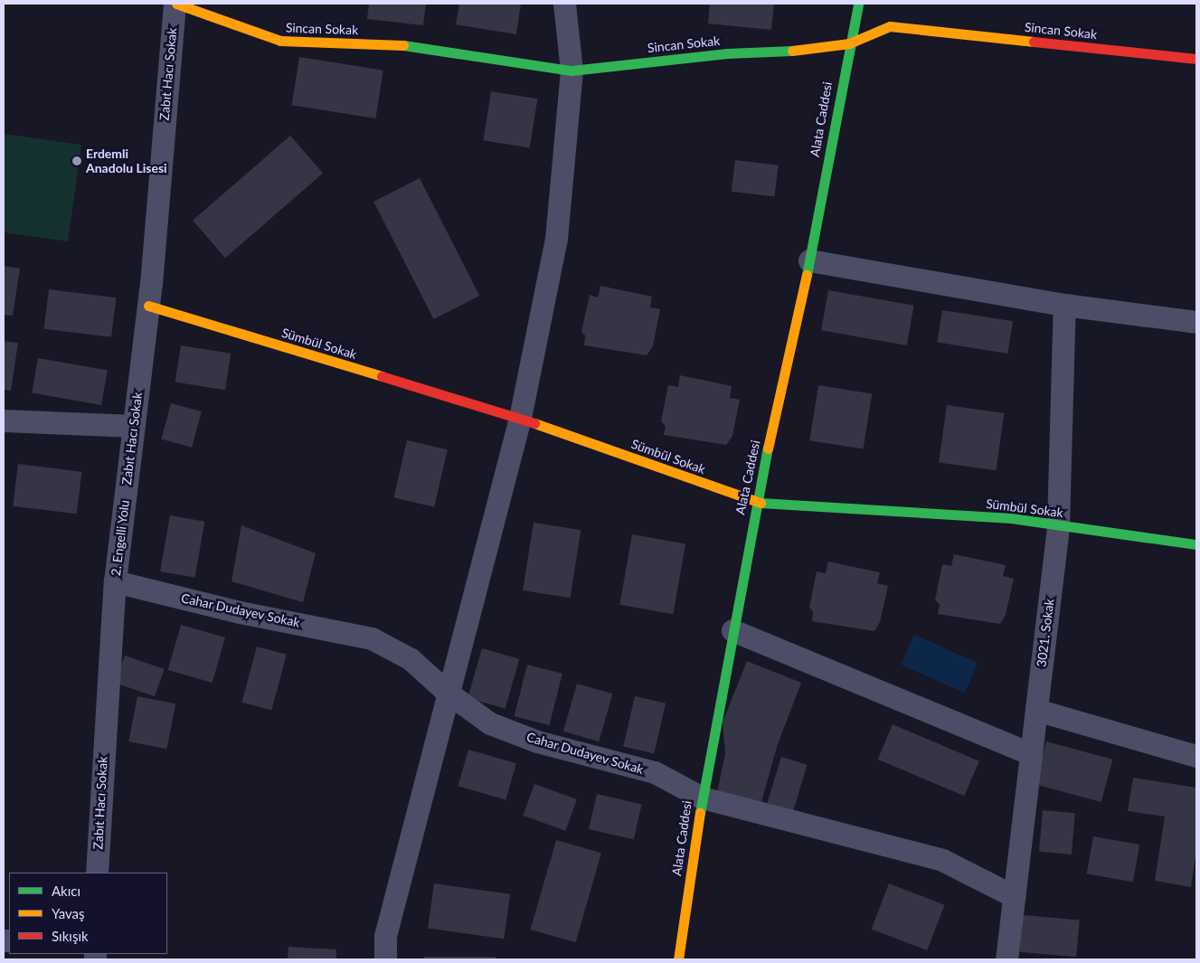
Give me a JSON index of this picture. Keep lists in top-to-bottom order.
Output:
{
  "streets": {
    "street": [
      "Sincan Sokak",
      "Zabıt Hacı Sokak",
      "Alata Caddesi",
      "Sümbül Sokak",
      "2. Engelli Yolu",
      "Cahar Dudayev Sokak",
      "3021. Sokak"
    ]
  },
  "crossings": [
    ["Sincan Sokak", "Zabıt Hacı Sokak"],
    ["Sincan Sokak", "Alata Caddesi"],
    ["Zabıt Hacı Sokak", "Sümbül Sokak"],
    ["Zabıt Hacı Sokak", "2. Engelli Yolu"],
    ["Alata Caddesi", "Sümbül Sokak"],
    ["Alata Caddesi", "Cahar Dudayev Sokak"],
    ["Sümbül Sokak", "3021. Sokak"],
    ["2. Engelli Yolu", "Cahar Dudayev Sokak"],
    ["Cahar Dudayev Sokak", "3021. Sokak"]
  ],
  "places": ["Erdemli Anadolu Lisesi"],
  "legend": ["Akıcı", "Yavaş", "Sıkışık"]
}
